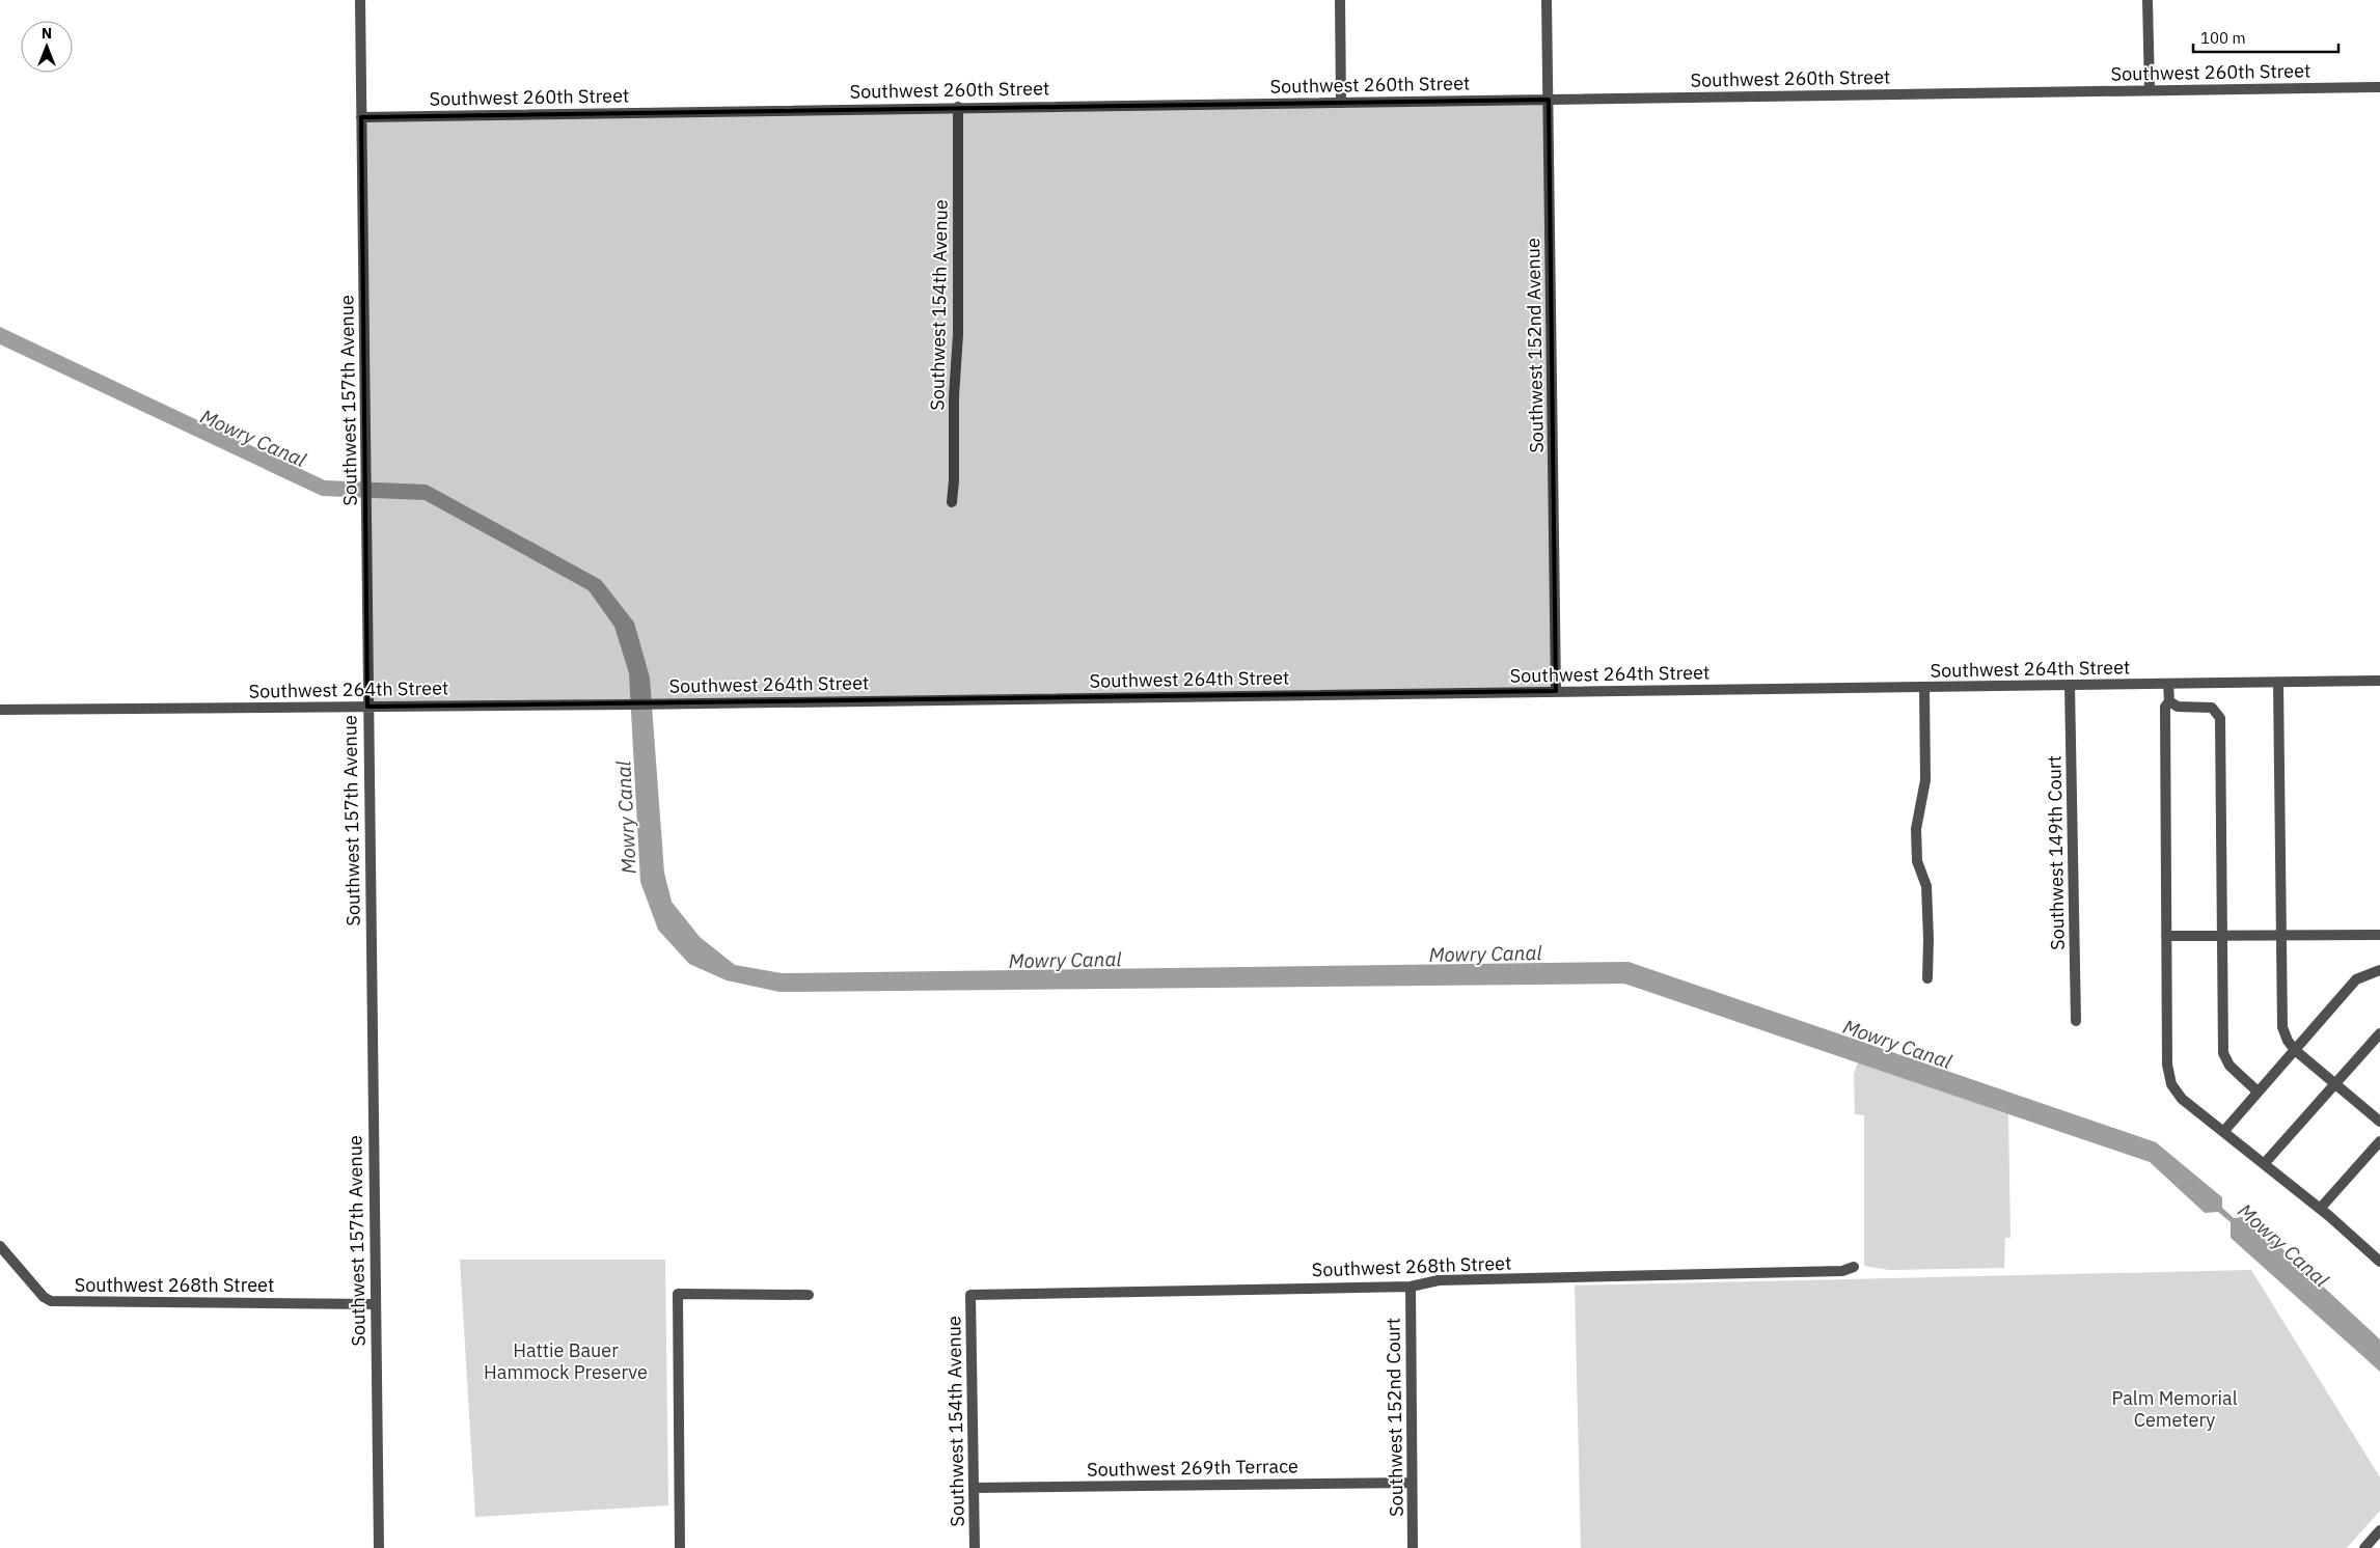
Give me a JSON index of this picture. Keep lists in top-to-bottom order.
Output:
{
  "streets": {
    "street": [
      "Southwest 260th Street",
      "Southwest 154th Avenue",
      "Southwest 152nd Avenue",
      "Southwest 157th Avenue",
      "Southwest 264th Street",
      "Southwest 149th Court",
      "Southwest 268th Street",
      "Southwest 152nd Court",
      "Southwest 269th Terrace"
    ]
  },
  "crossings": [
    ["Southwest 260th Street", "Southwest 154th Avenue"],
    ["Southwest 260th Street", "Southwest 152nd Avenue"],
    ["Southwest 260th Street", "Southwest 157th Avenue"],
    ["Southwest 154th Avenue", "Southwest 268th Street"],
    ["Southwest 154th Avenue", "Southwest 269th Terrace"],
    ["Southwest 152nd Avenue", "Southwest 264th Street"],
    ["Southwest 157th Avenue", "Southwest 264th Street"],
    ["Southwest 157th Avenue", "Southwest 268th Street"],
    ["Southwest 264th Street", "Southwest 149th Court"],
    ["Southwest 268th Street", "Southwest 152nd Court"],
    ["Southwest 152nd Court", "Southwest 269th Terrace"]
  ],
  "water": ["Mowry Canal"],
  "parks": ["Hattie Bauer Hammock Preserve", "Palm Memorial Cemetery"],
  "scale_bar": "100 m",
  "north": "top"
}
